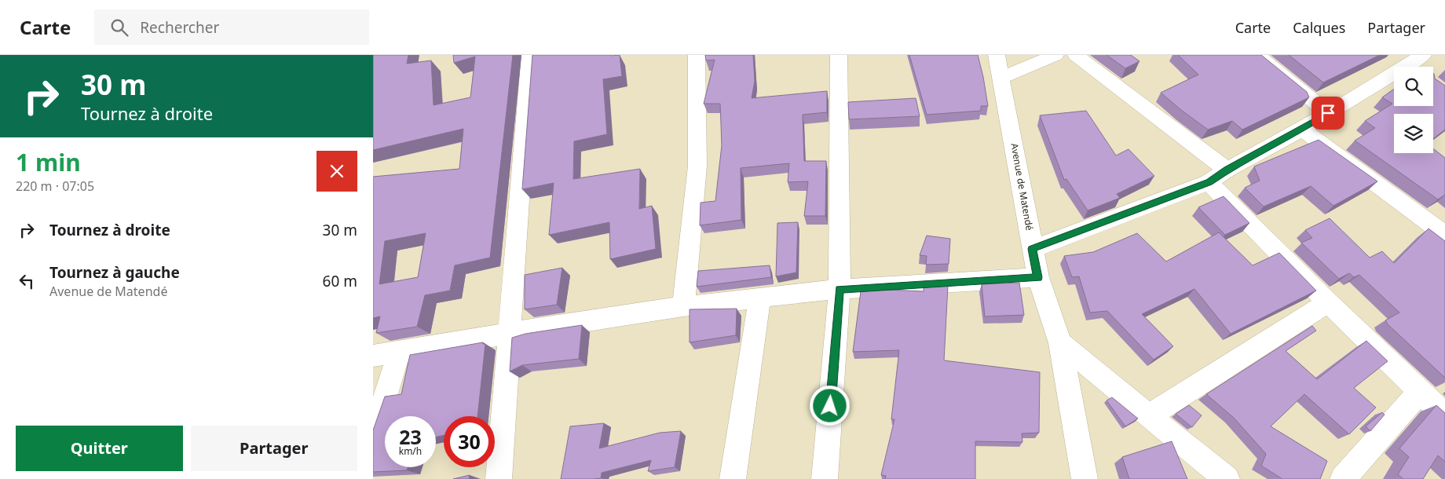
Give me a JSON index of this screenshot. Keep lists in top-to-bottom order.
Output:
{
  "streets": {
    "street": ["Avenue de Matendé"]
  },
  "page": {
    "header": "Carte",
    "search": "Rechercher",
    "nav": ["Carte", "Calques", "Partager"],
    "turn": ["30 m", "Tournez à droite"],
    "heading": ["1 min", "220 m · 07:05"],
    "list": [
      {
        "name": "Tournez à droite",
        "value": "30 m"
      },
      {
        "name": "Tournez à gauche",
        "note": "Avenue de Matendé",
        "value": "60 m"
      }
    ],
    "speed": "23 km/h",
    "limit": "30",
    "buttons": ["Quitter", "Partager"]
  }
}
